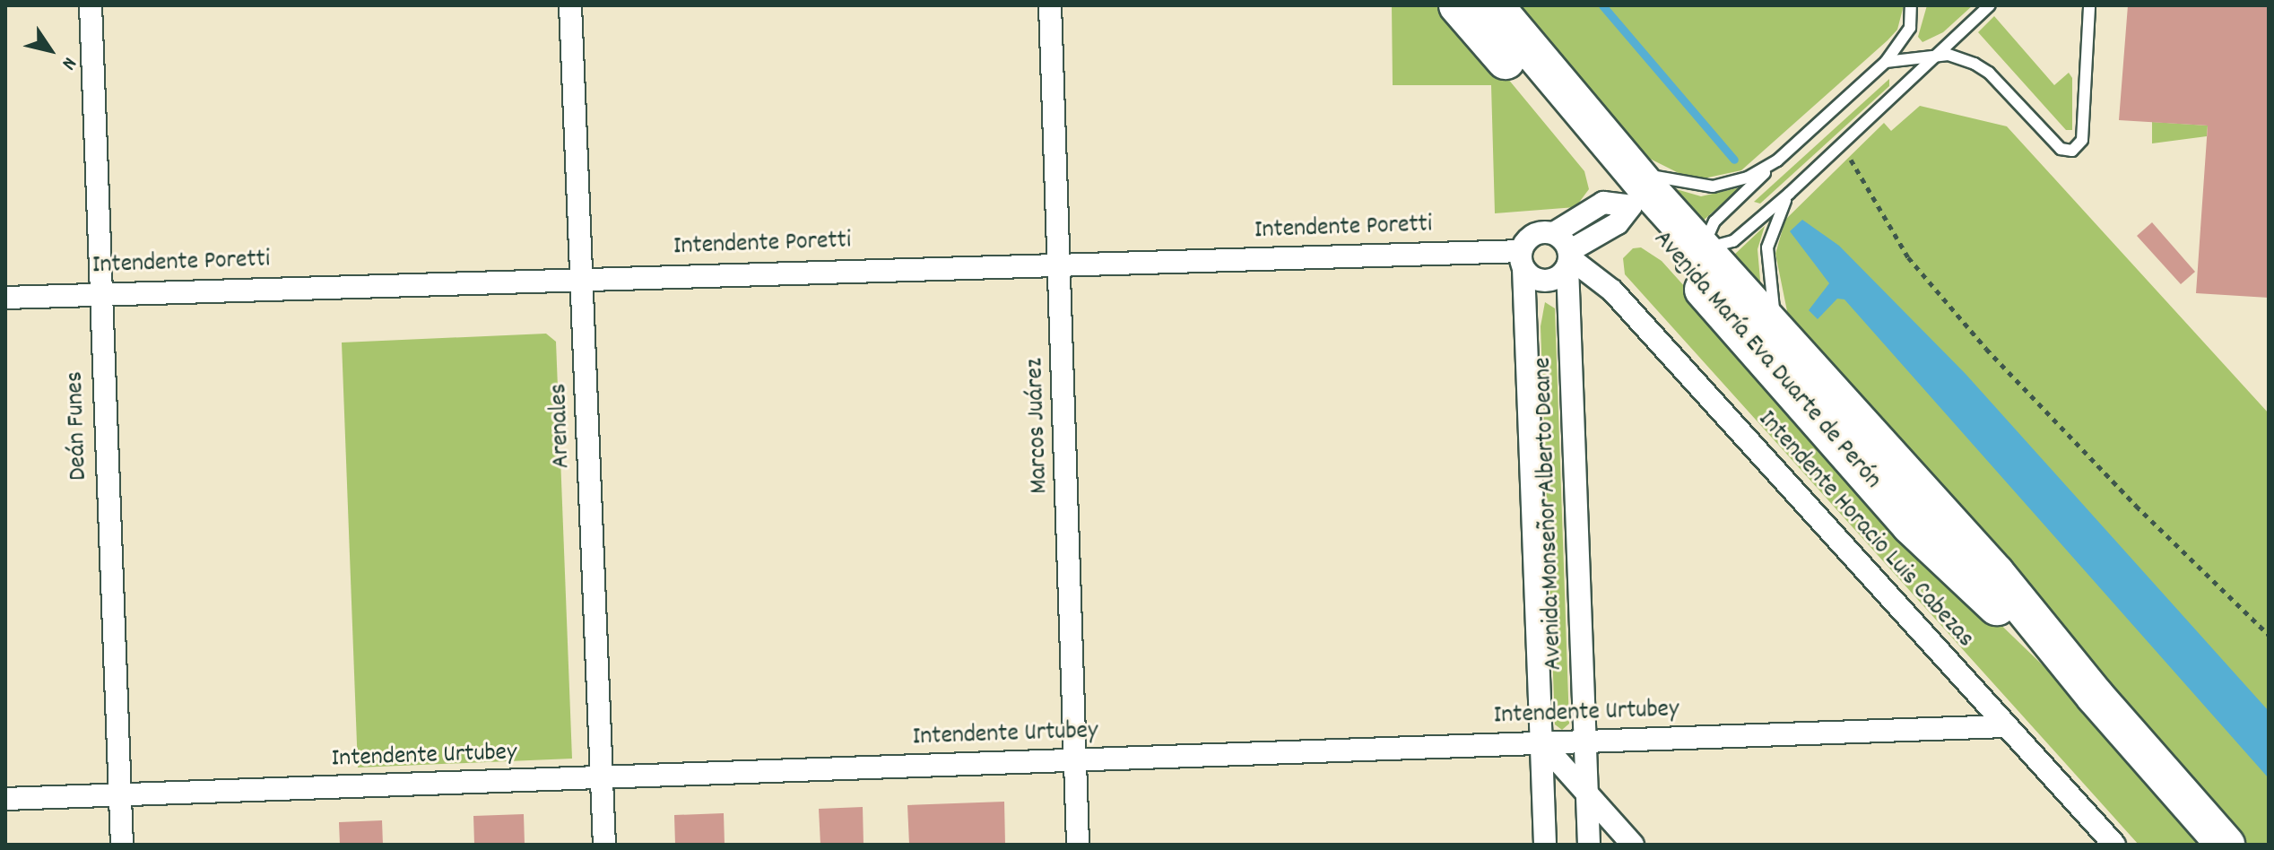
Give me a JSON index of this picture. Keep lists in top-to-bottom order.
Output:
{
  "streets": {
    "highway": ["Avenida María Eva Duarte de Perón"],
    "street": [
      "Intendente Poretti",
      "Deán Funes",
      "Arenales",
      "Marcos Juárez",
      "Avenida Monseñor Alberto Deane",
      "Intendente Horacio Luis Cabezas",
      "Intendente Urtubey"
    ]
  },
  "crossings": [
    ["Intendente Poretti", "Deán Funes"],
    ["Intendente Poretti", "Arenales"],
    ["Intendente Poretti", "Marcos Juárez"],
    ["Intendente Poretti", "Avenida Monseñor Alberto Deane"],
    ["Intendente Poretti", "Intendente Horacio Luis Cabezas"],
    ["Deán Funes", "Intendente Urtubey"],
    ["Arenales", "Intendente Urtubey"],
    ["Marcos Juárez", "Intendente Urtubey"],
    ["Avenida Monseñor Alberto Deane", "Intendente Horacio Luis Cabezas"],
    ["Avenida Monseñor Alberto Deane", "Intendente Urtubey"],
    ["Intendente Horacio Luis Cabezas", "Intendente Urtubey"]
  ],
  "north": "bottom right"
}
